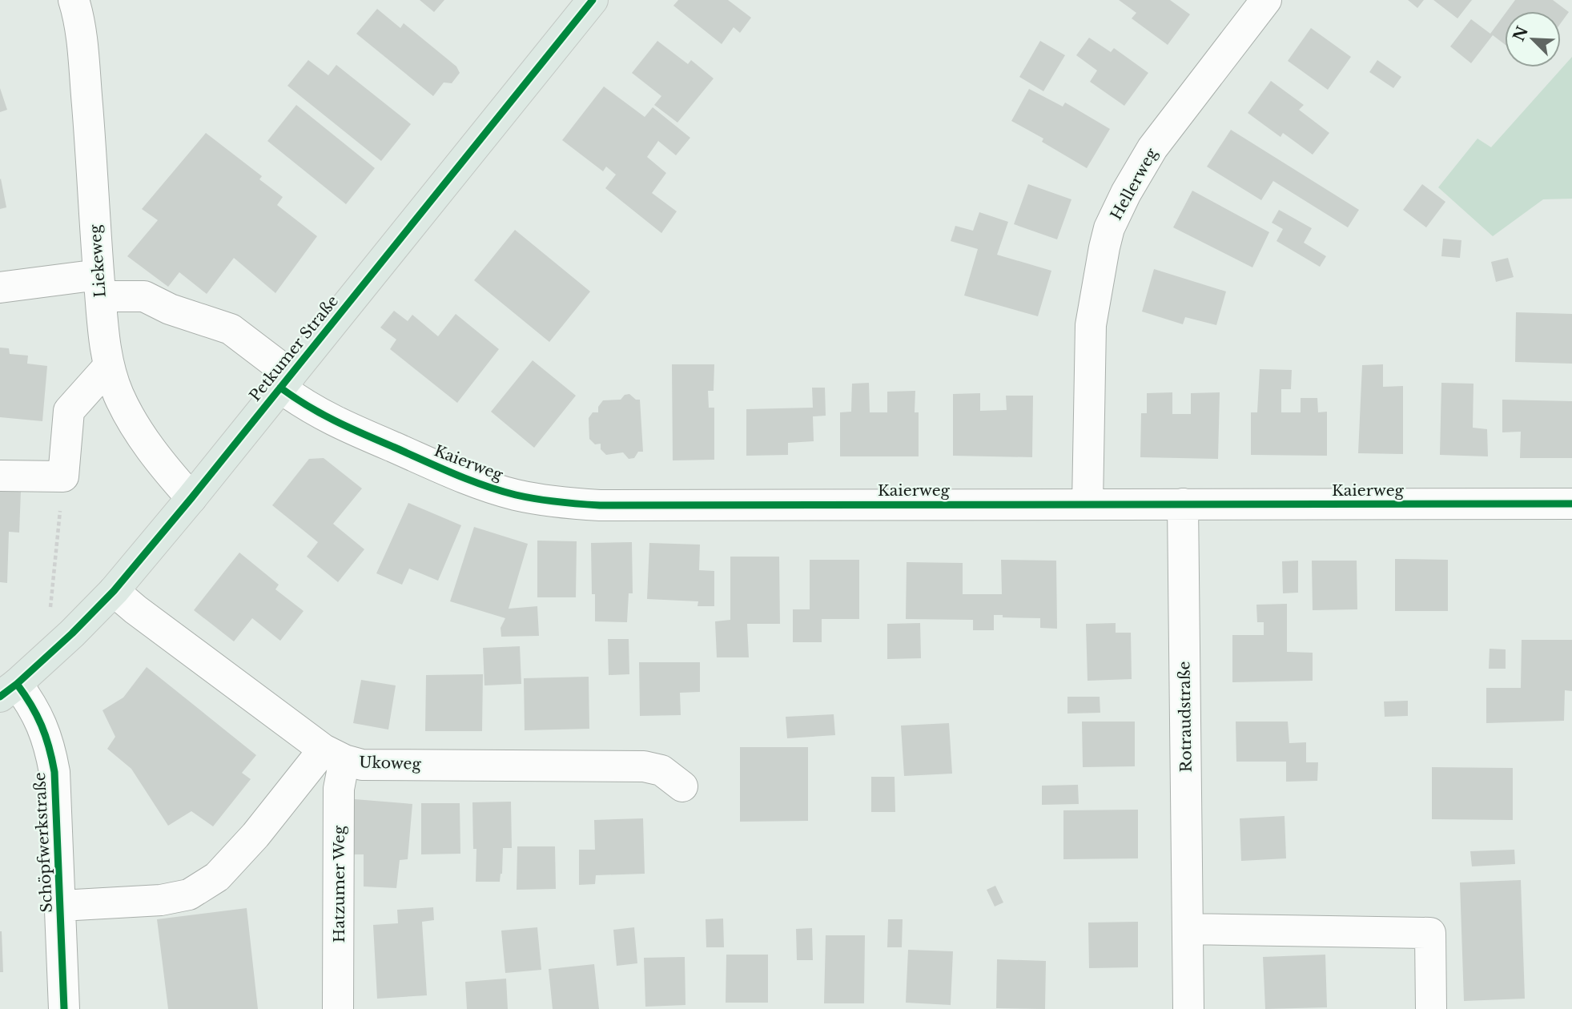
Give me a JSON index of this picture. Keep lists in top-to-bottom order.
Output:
{
  "streets": {
    "main road": ["Petkumer Straße"],
    "street": [
      "Hellerweg",
      "Liekeweg",
      "Kaierweg",
      "Rotraudstraße",
      "Ukoweg",
      "Schöpfwerkstraße",
      "Hatzumer Weg"
    ]
  },
  "crossings": [
    ["Hellerweg", "Kaierweg"],
    ["Liekeweg", "Petkumer Straße"],
    ["Liekeweg", "Kaierweg"],
    ["Petkumer Straße", "Kaierweg"],
    ["Petkumer Straße", "Ukoweg"],
    ["Petkumer Straße", "Schöpfwerkstraße"],
    ["Kaierweg", "Rotraudstraße"],
    ["Ukoweg", "Hatzumer Weg"]
  ],
  "north": "top left"
}
